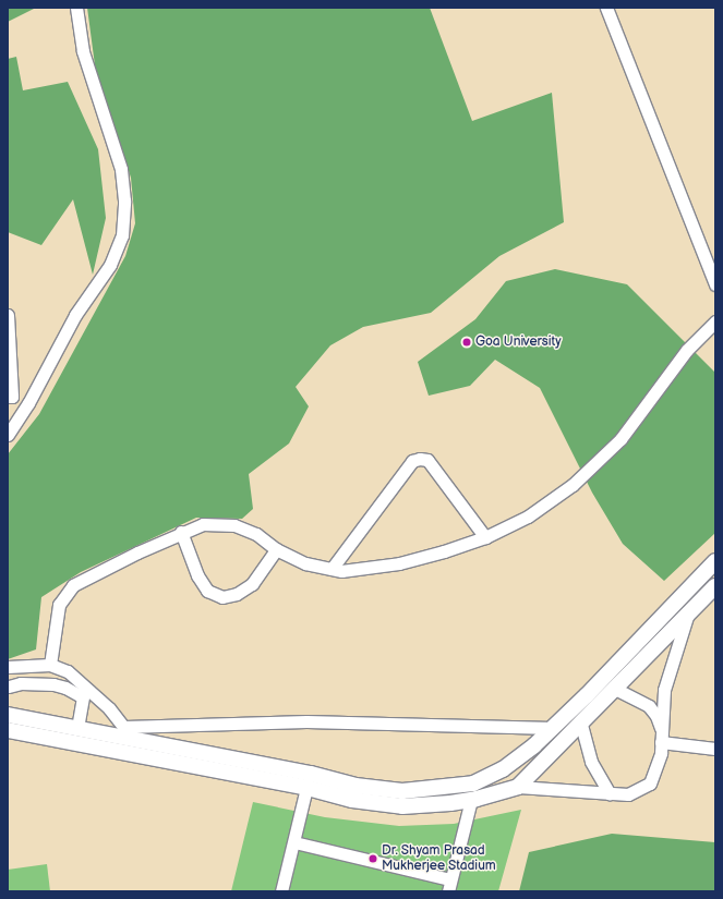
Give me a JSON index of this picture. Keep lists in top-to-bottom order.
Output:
{
  "places": ["Goa University", "Dr. Shyam Prasad Mukherjee Stadium"]
}
